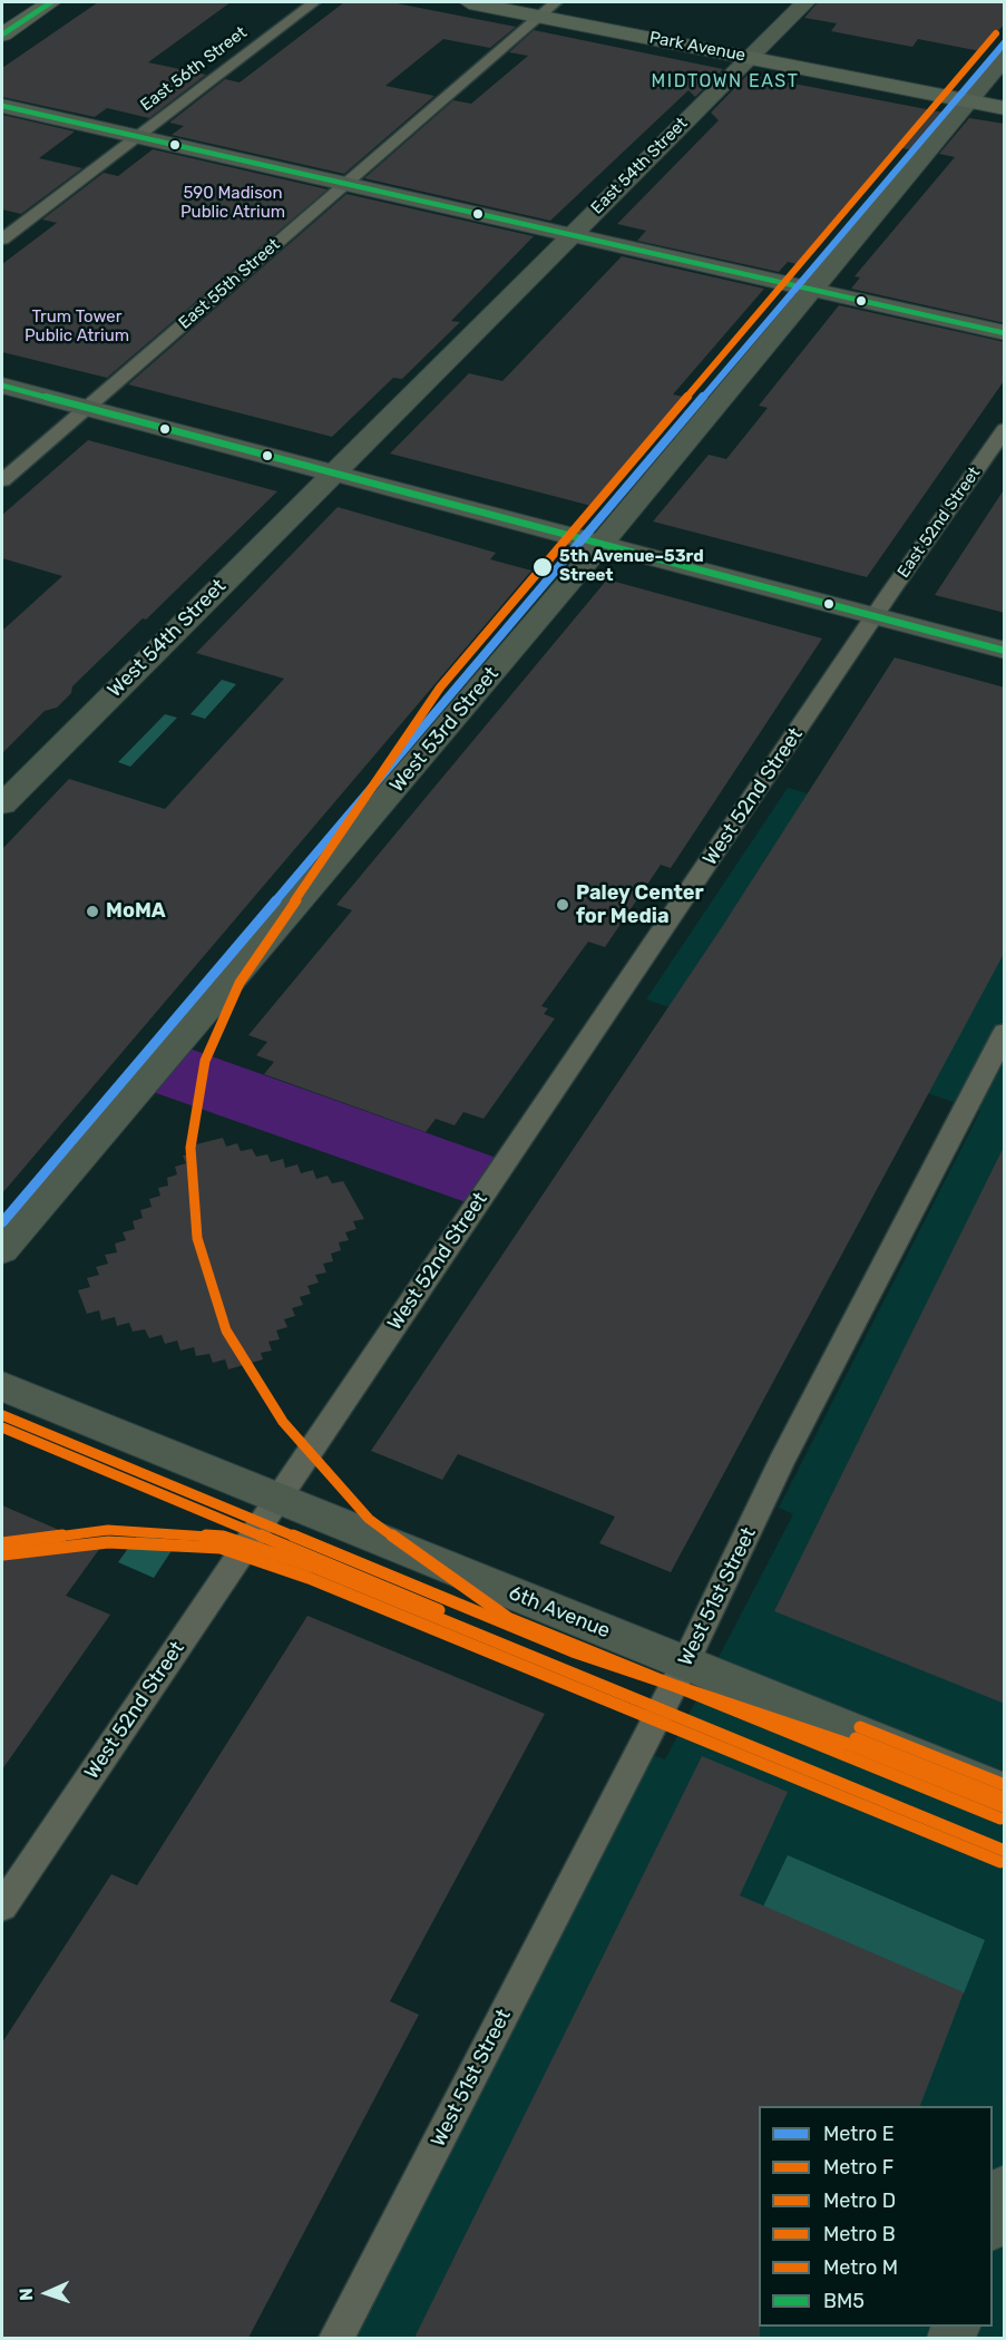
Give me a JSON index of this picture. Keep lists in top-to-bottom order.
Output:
{
  "streets": {
    "main road": [
      "Park Avenue",
      "East 54th Street",
      "West 54th Street",
      "West 53rd Street",
      "6th Avenue"
    ],
    "street": [
      "East 56th Street",
      "East 55th Street",
      "East 52nd Street",
      "West 52nd Street",
      "West 51st Street"
    ]
  },
  "crossings": [
    ["Park Avenue", "East 54th Street"],
    ["Park Avenue", "East 55th Street"],
    ["Park Avenue", "West 53rd Street"],
    ["East 54th Street", "West 54th Street"],
    ["East 52nd Street", "West 52nd Street"],
    ["West 52nd Street", "6th Avenue"],
    ["West 51st Street", "6th Avenue"]
  ],
  "districts": ["MIDTOWN EAST"],
  "parks": ["590 Madison Public Atrium", "Trum Tower Public Atrium"],
  "places": ["5th Avenue–53rd Street", "Paley Center for Media", "MoMA"],
  "lines": [
    "transit line BM5",
    "metro line F",
    "metro line E",
    "metro line M",
    "metro line D",
    "metro line B"
  ],
  "legend": [
    "Metro E",
    "Metro F",
    "Metro D",
    "Metro B",
    "Metro M",
    "BM5"
  ],
  "north": "left"
}
